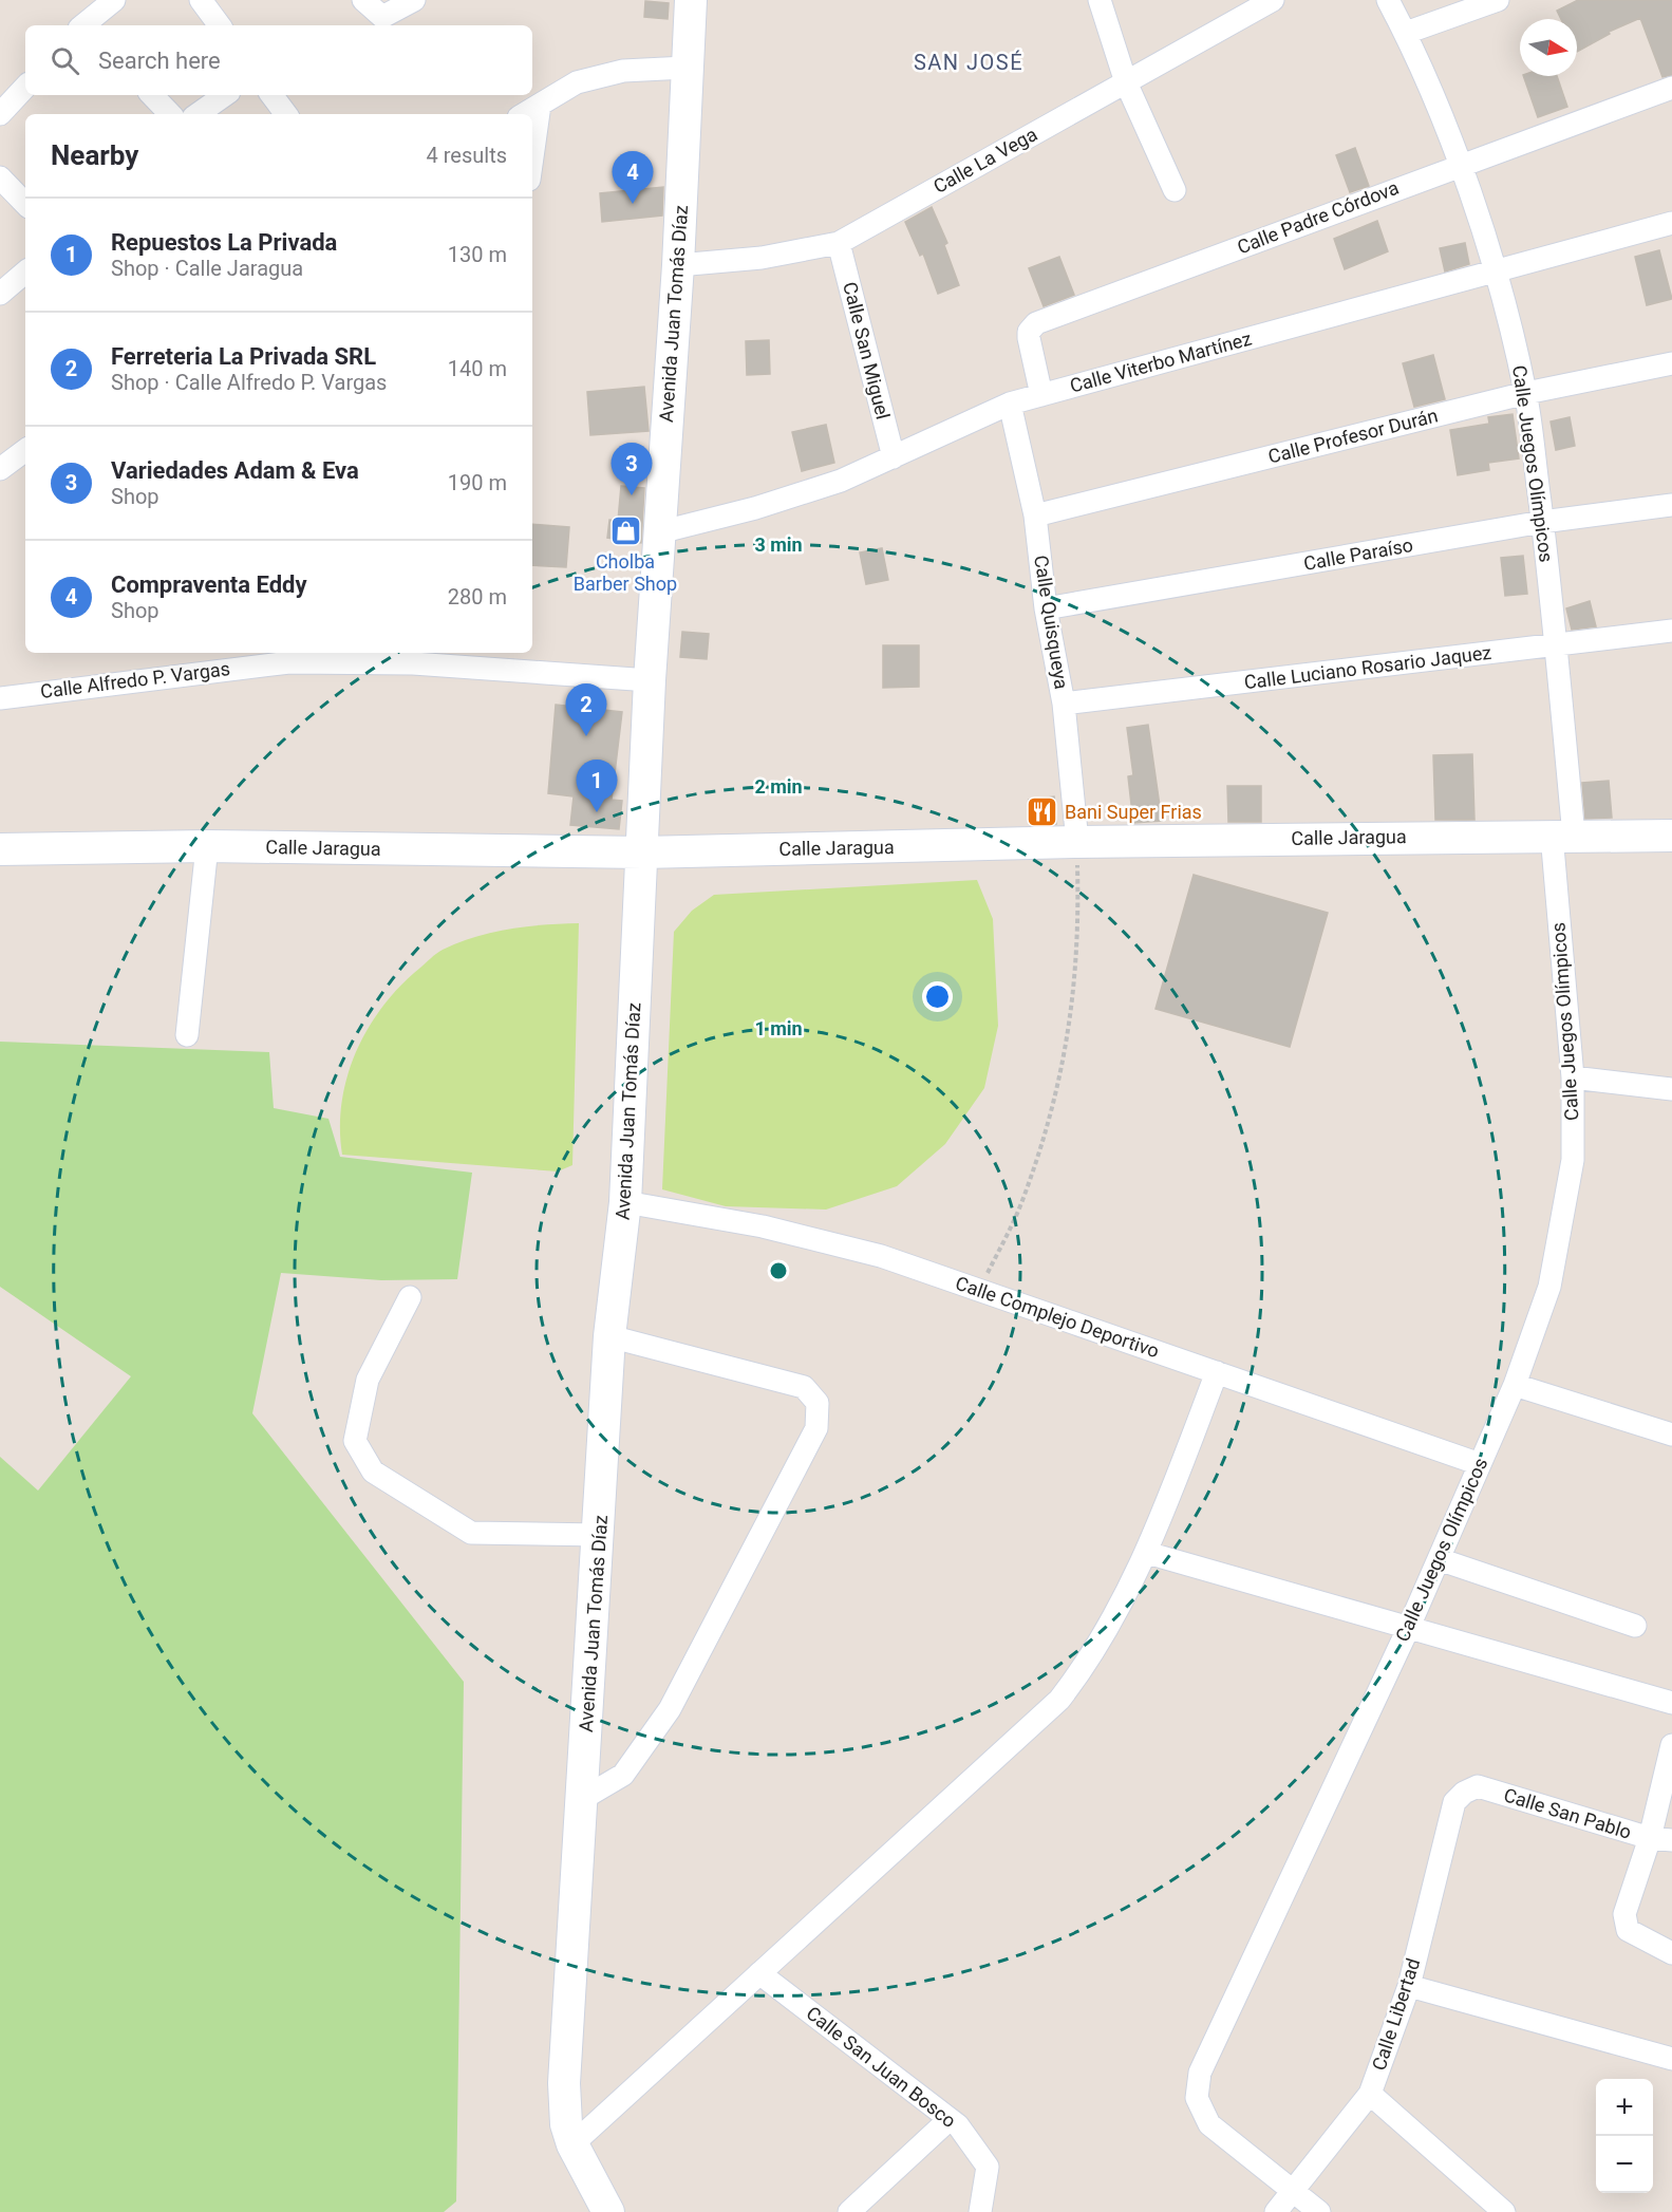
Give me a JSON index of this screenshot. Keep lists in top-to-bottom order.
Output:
{
  "streets": {
    "street": [
      "Calle La Vega",
      "Calle Padre Córdova",
      "Avenida Juan Tomás Díaz",
      "Calle San Miguel",
      "Calle Viterbo Martínez",
      "Calle Profesor Durán",
      "Calle Juegos Olímpicos",
      "Calle Paraíso",
      "Calle Quisqueya",
      "Calle Luciano Rosario Jaquez",
      "Calle Alfredo P. Vargas",
      "Calle Jaragua",
      "Calle Complejo Deportivo",
      "Calle San Pablo",
      "Calle Libertad",
      "Calle San Juan Bosco"
    ]
  },
  "crossings": [
    ["Calle La Vega", "Avenida Juan Tomás Díaz"],
    ["Calle La Vega", "Calle San Miguel"],
    ["Calle Padre Córdova", "Calle Viterbo Martínez"],
    ["Calle Padre Córdova", "Calle Juegos Olímpicos"],
    ["Avenida Juan Tomás Díaz", "Calle Viterbo Martínez"],
    ["Avenida Juan Tomás Díaz", "Calle Alfredo P. Vargas"],
    ["Avenida Juan Tomás Díaz", "Calle Jaragua"],
    ["Avenida Juan Tomás Díaz", "Calle Complejo Deportivo"],
    ["Calle San Miguel", "Calle Viterbo Martínez"],
    ["Calle Viterbo Martínez", "Calle Juegos Olímpicos"],
    ["Calle Viterbo Martínez", "Calle Quisqueya"],
    ["Calle Profesor Durán", "Calle Juegos Olímpicos"],
    ["Calle Profesor Durán", "Calle Quisqueya"],
    ["Calle Juegos Olímpicos", "Calle Paraíso"],
    ["Calle Juegos Olímpicos", "Calle Luciano Rosario Jaquez"],
    ["Calle Juegos Olímpicos", "Calle Jaragua"],
    ["Calle Juegos Olímpicos", "Calle Complejo Deportivo"],
    ["Calle Juegos Olímpicos", "Calle Libertad"],
    ["Calle Paraíso", "Calle Quisqueya"],
    ["Calle Quisqueya", "Calle Luciano Rosario Jaquez"],
    ["Calle Quisqueya", "Calle Jaragua"],
    ["Calle San Pablo", "Calle Libertad"]
  ],
  "districts": ["SAN JOSÉ"],
  "places": {
    "shop": ["Cholba Barber Shop"],
    "restaurant": ["Bani Super Frias"]
  },
  "north": "right",
  "page": {
    "search": "Search here",
    "heading": ["Nearby", "4 results"],
    "pins": [
      "4",
      "3",
      "2",
      "1"
    ],
    "list": [
      {
        "mark": "1",
        "name": "Repuestos La Privada",
        "note": "Shop · Calle Jaragua",
        "value": "130 m"
      },
      {
        "mark": "2",
        "name": "Ferreteria La Privada SRL",
        "note": "Shop · Calle Alfredo P. Vargas",
        "value": "140 m"
      },
      {
        "mark": "3",
        "name": "Variedades Adam & Eva",
        "note": "Shop",
        "value": "190 m"
      },
      {
        "mark": "4",
        "name": "Compraventa Eddy",
        "note": "Shop",
        "value": "280 m"
      }
    ],
    "map_buttons": ["+", "−"]
  },
  "rings": ["3 min", "2 min", "1 min"]
}
